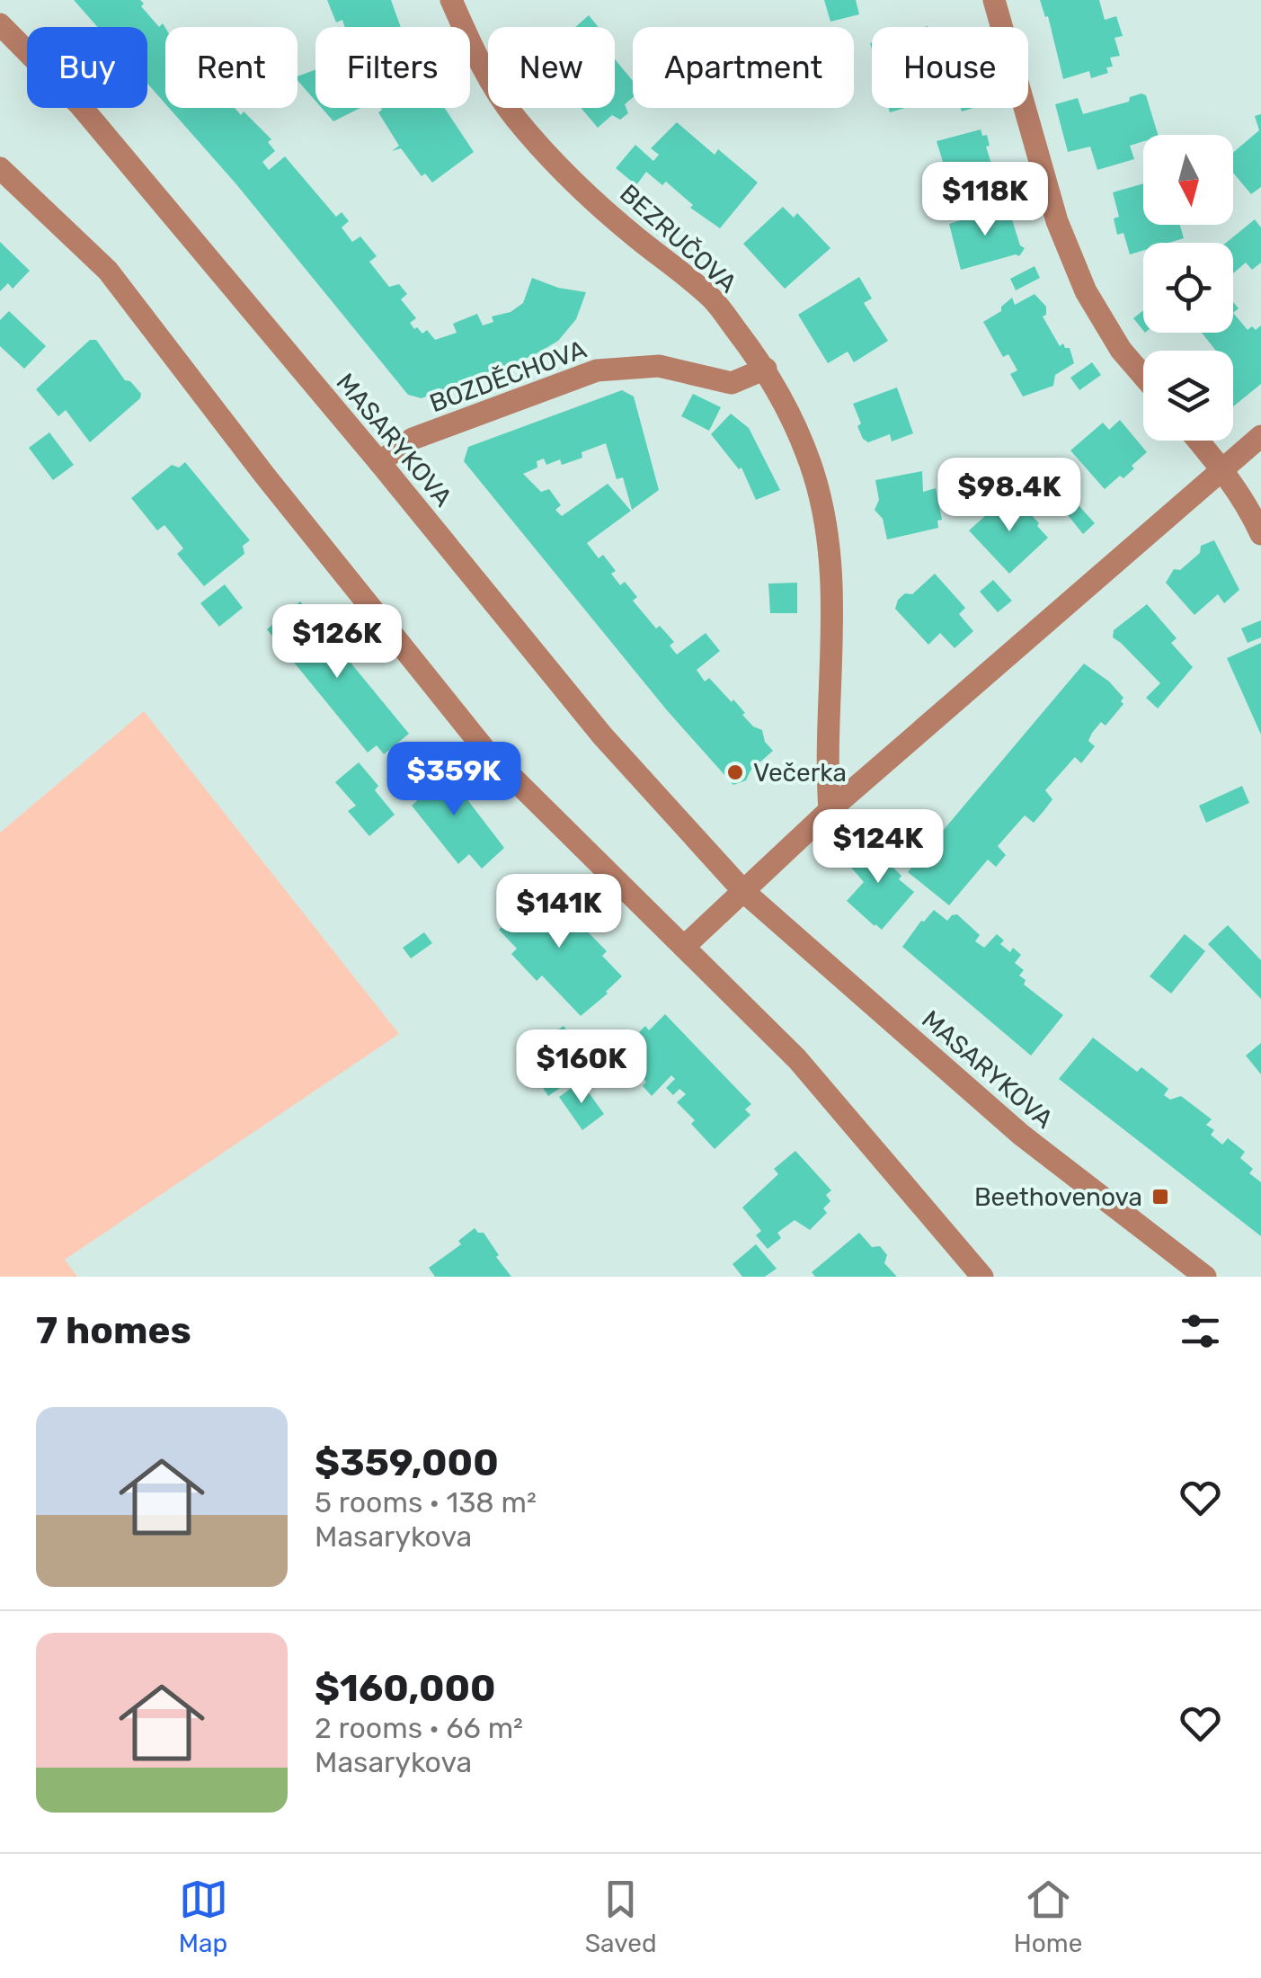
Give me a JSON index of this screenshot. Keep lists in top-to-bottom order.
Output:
{
  "streets": {
    "street": ["BEZRUČOVA", "BOZDĚCHOVA", "MASARYKOVA"]
  },
  "crossings": [
    ["BEZRUČOVA", "BOZDĚCHOVA"],
    ["BOZDĚCHOVA", "MASARYKOVA"]
  ],
  "places": {
    "other": ["Večerka"],
    "transit": ["Beethovenova"]
  },
  "north": "bottom",
  "page": {
    "chip": [
      "Buy",
      "Rent",
      "Filters",
      "New",
      "Apartment",
      "House"
    ],
    "price": [
      "$118K",
      "$98.4K",
      "$126K",
      "$359K",
      "$124K",
      "$141K",
      "$160K"
    ],
    "heading": "7 homes",
    "list": [
      {
        "name": "$359,000",
        "note": "5 rooms · 138 m² · Masarykova"
      },
      {
        "name": "$160,000",
        "note": "2 rooms · 66 m² · Masarykova"
      }
    ],
    "tabs": ["Map", "Saved", "Home"]
  }
}
